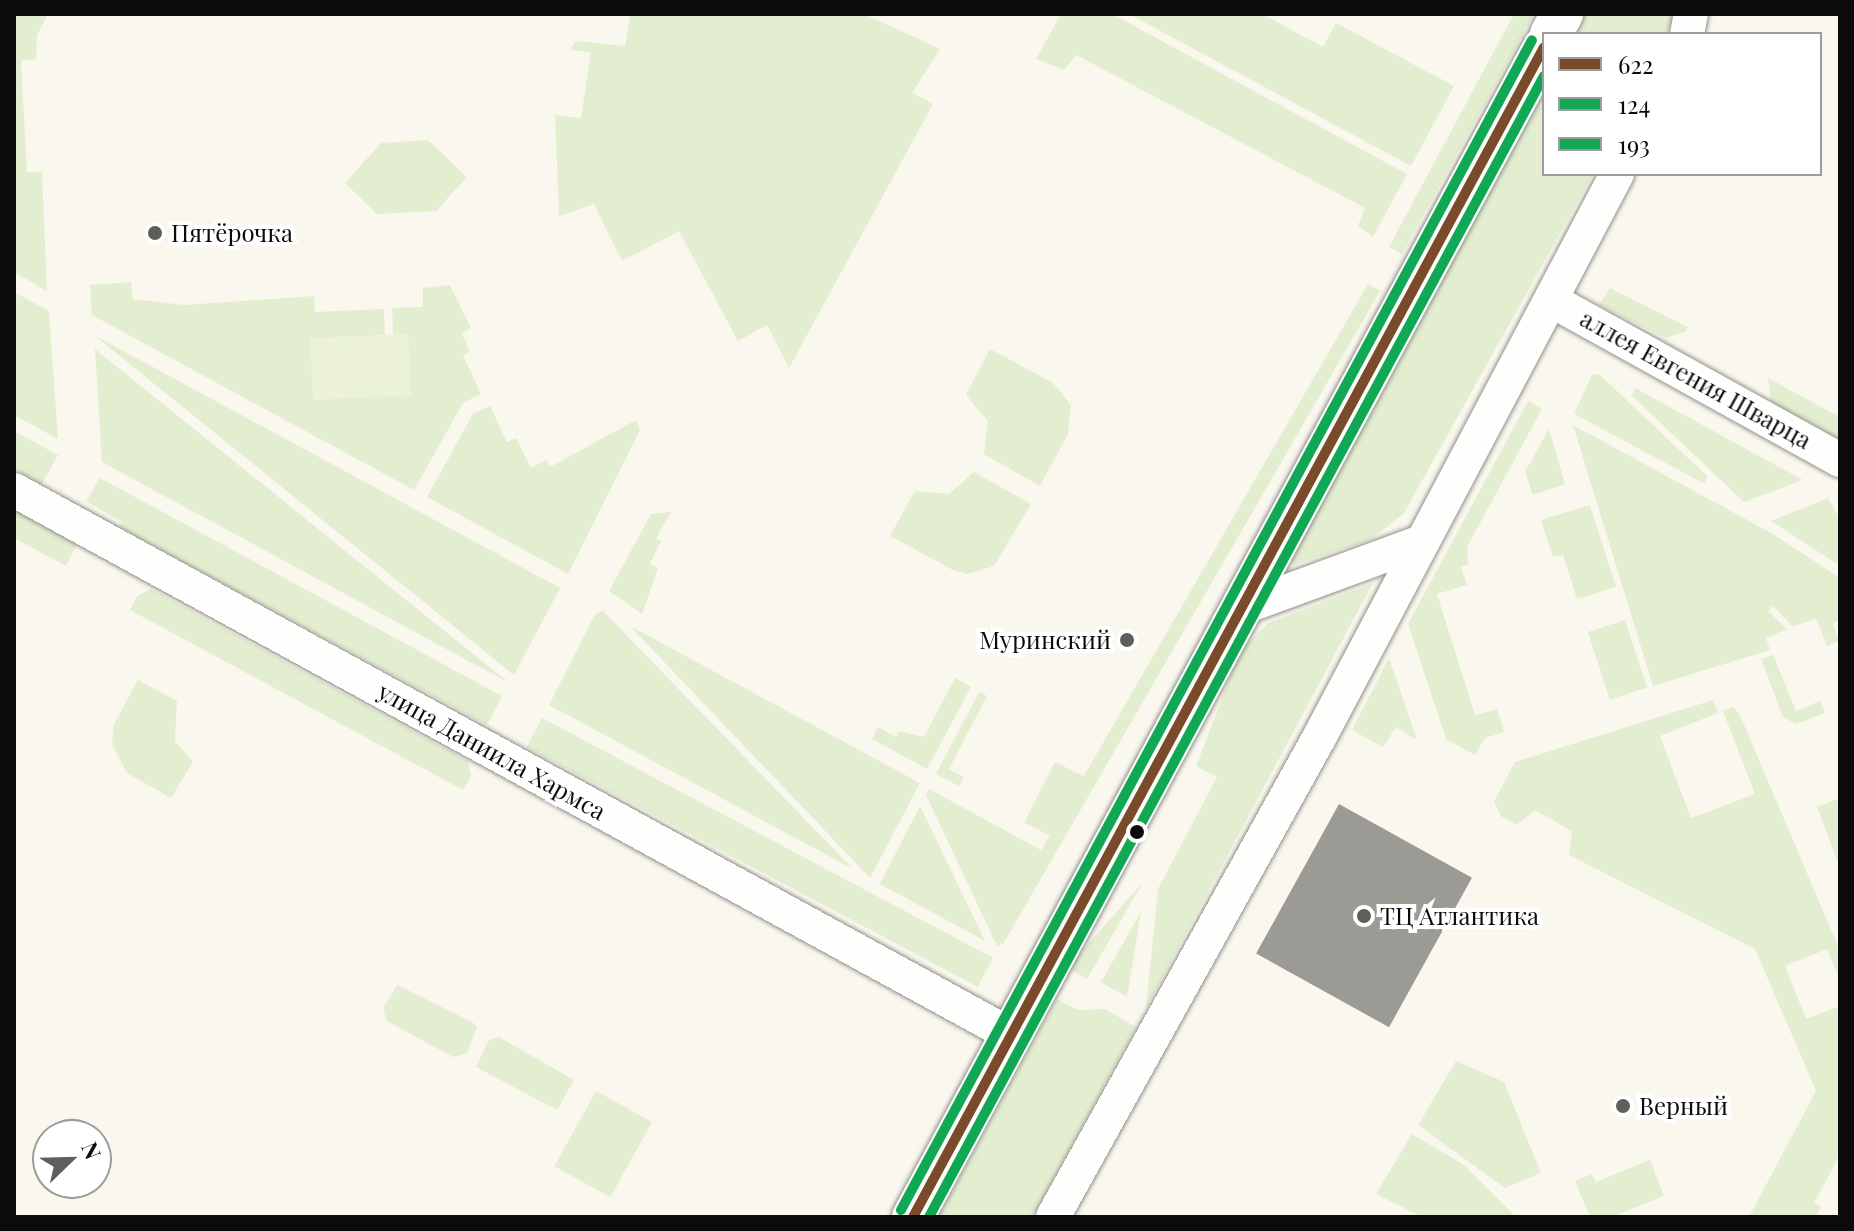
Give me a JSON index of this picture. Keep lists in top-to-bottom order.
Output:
{
  "streets": {
    "street": ["аллея Евгения Шварца", "улица Даниила Хармса"]
  },
  "places": [
    "Пятёрочка",
    "Муринский",
    "ТЦ Атлантика",
    "Верный"
  ],
  "lines": ["transit line 193", "transit line 622", "transit line 124"],
  "legend": ["622", "124", "193"],
  "north": "top right"
}
